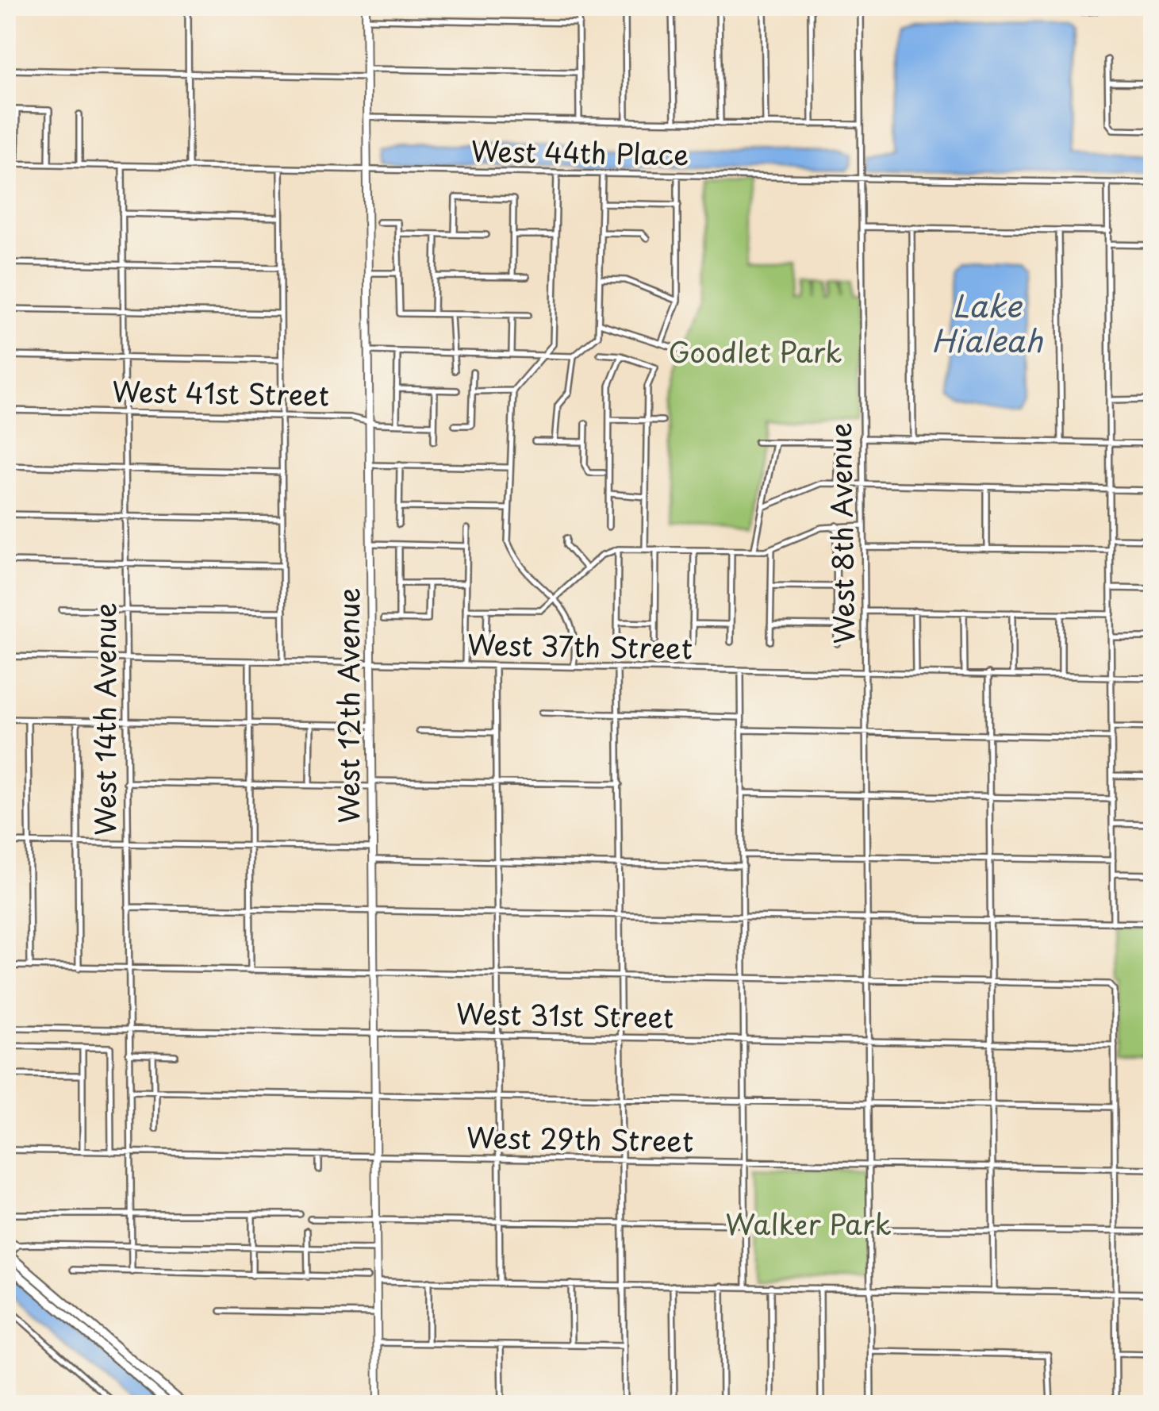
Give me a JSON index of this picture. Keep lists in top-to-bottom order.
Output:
{
  "streets": {
    "main road": ["West 12th Avenue"],
    "street": [
      "West 44th Place",
      "West 41st Street",
      "West 8th Avenue",
      "West 37th Street",
      "West 14th Avenue",
      "West 31st Street",
      "West 29th Street"
    ]
  },
  "crossings": [
    ["West 44th Place", "West 8th Avenue"],
    ["West 44th Place", "West 12th Avenue"],
    ["West 44th Place", "West 14th Avenue"],
    ["West 41st Street", "West 12th Avenue"],
    ["West 41st Street", "West 14th Avenue"],
    ["West 8th Avenue", "West 37th Street"],
    ["West 8th Avenue", "West 31st Street"],
    ["West 8th Avenue", "West 29th Street"],
    ["West 37th Street", "West 12th Avenue"],
    ["West 37th Street", "West 14th Avenue"],
    ["West 12th Avenue", "West 31st Street"],
    ["West 12th Avenue", "West 29th Street"],
    ["West 14th Avenue", "West 31st Street"],
    ["West 14th Avenue", "West 29th Street"]
  ],
  "water": ["Lake Hialeah"],
  "parks": ["Goodlet Park", "Walker Park"]
}
